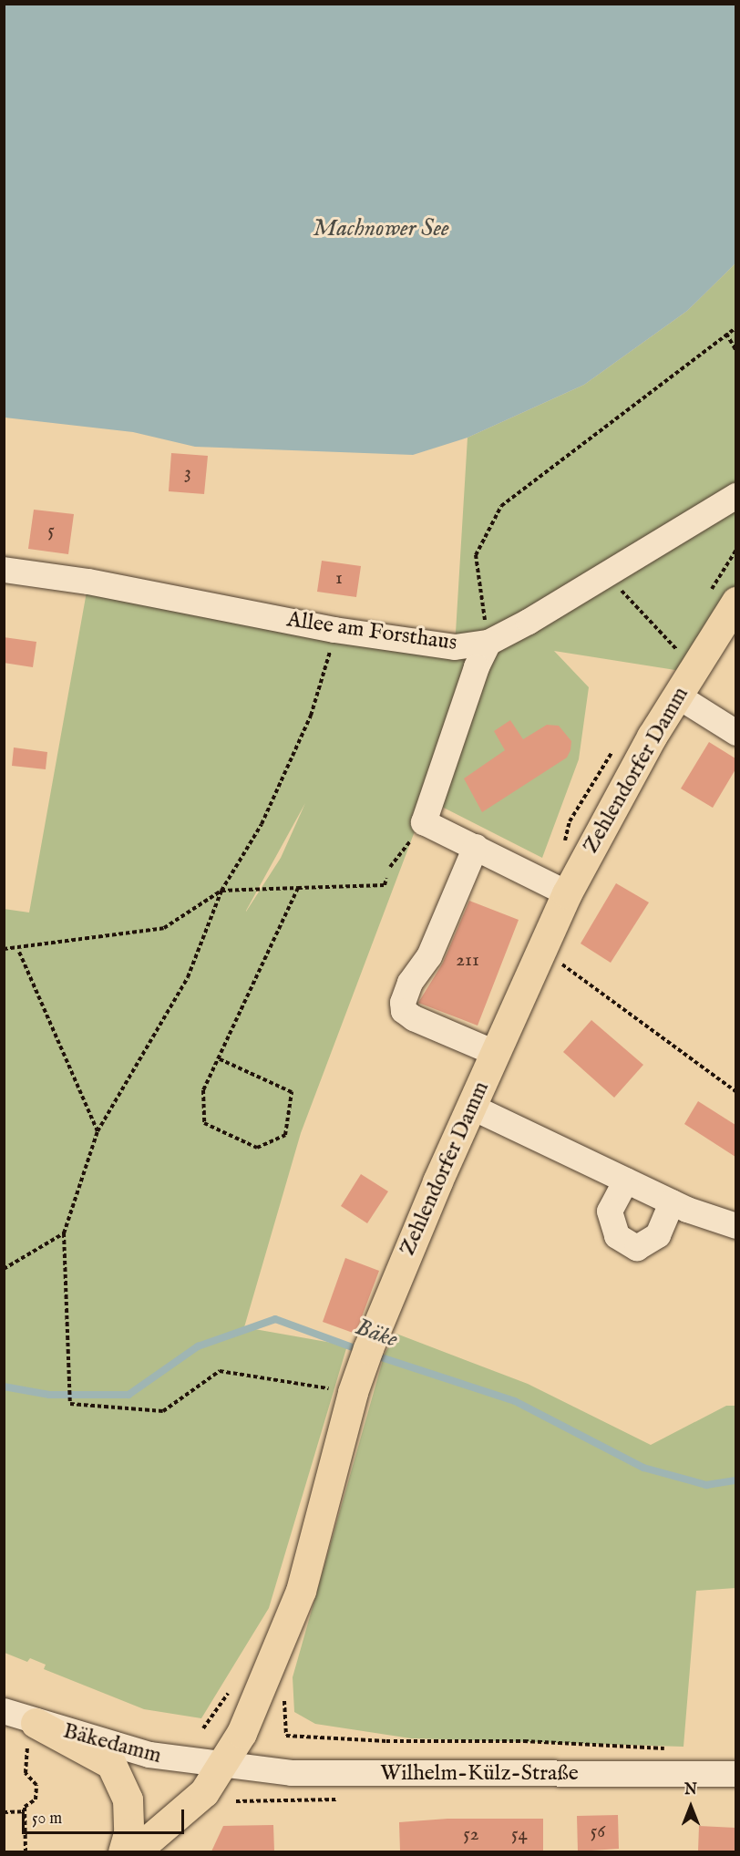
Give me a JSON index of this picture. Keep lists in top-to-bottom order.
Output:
{
  "streets": {
    "main road": ["Zehlendorfer Damm"],
    "street": ["Allee am Forsthaus", "Bäkedamm", "Wilhelm-Külz-Straße"]
  },
  "crossings": [
    ["Zehlendorfer Damm", "Bäkedamm"],
    ["Zehlendorfer Damm", "Wilhelm-Külz-Straße"],
    ["Bäkedamm", "Wilhelm-Külz-Straße"]
  ],
  "water": ["Machnower See", "Bäke"],
  "house_numbers": [
    "3",
    "5",
    "1",
    "211",
    "56",
    "52",
    "54"
  ],
  "scale_bar": "50 m",
  "north": "top"
}
